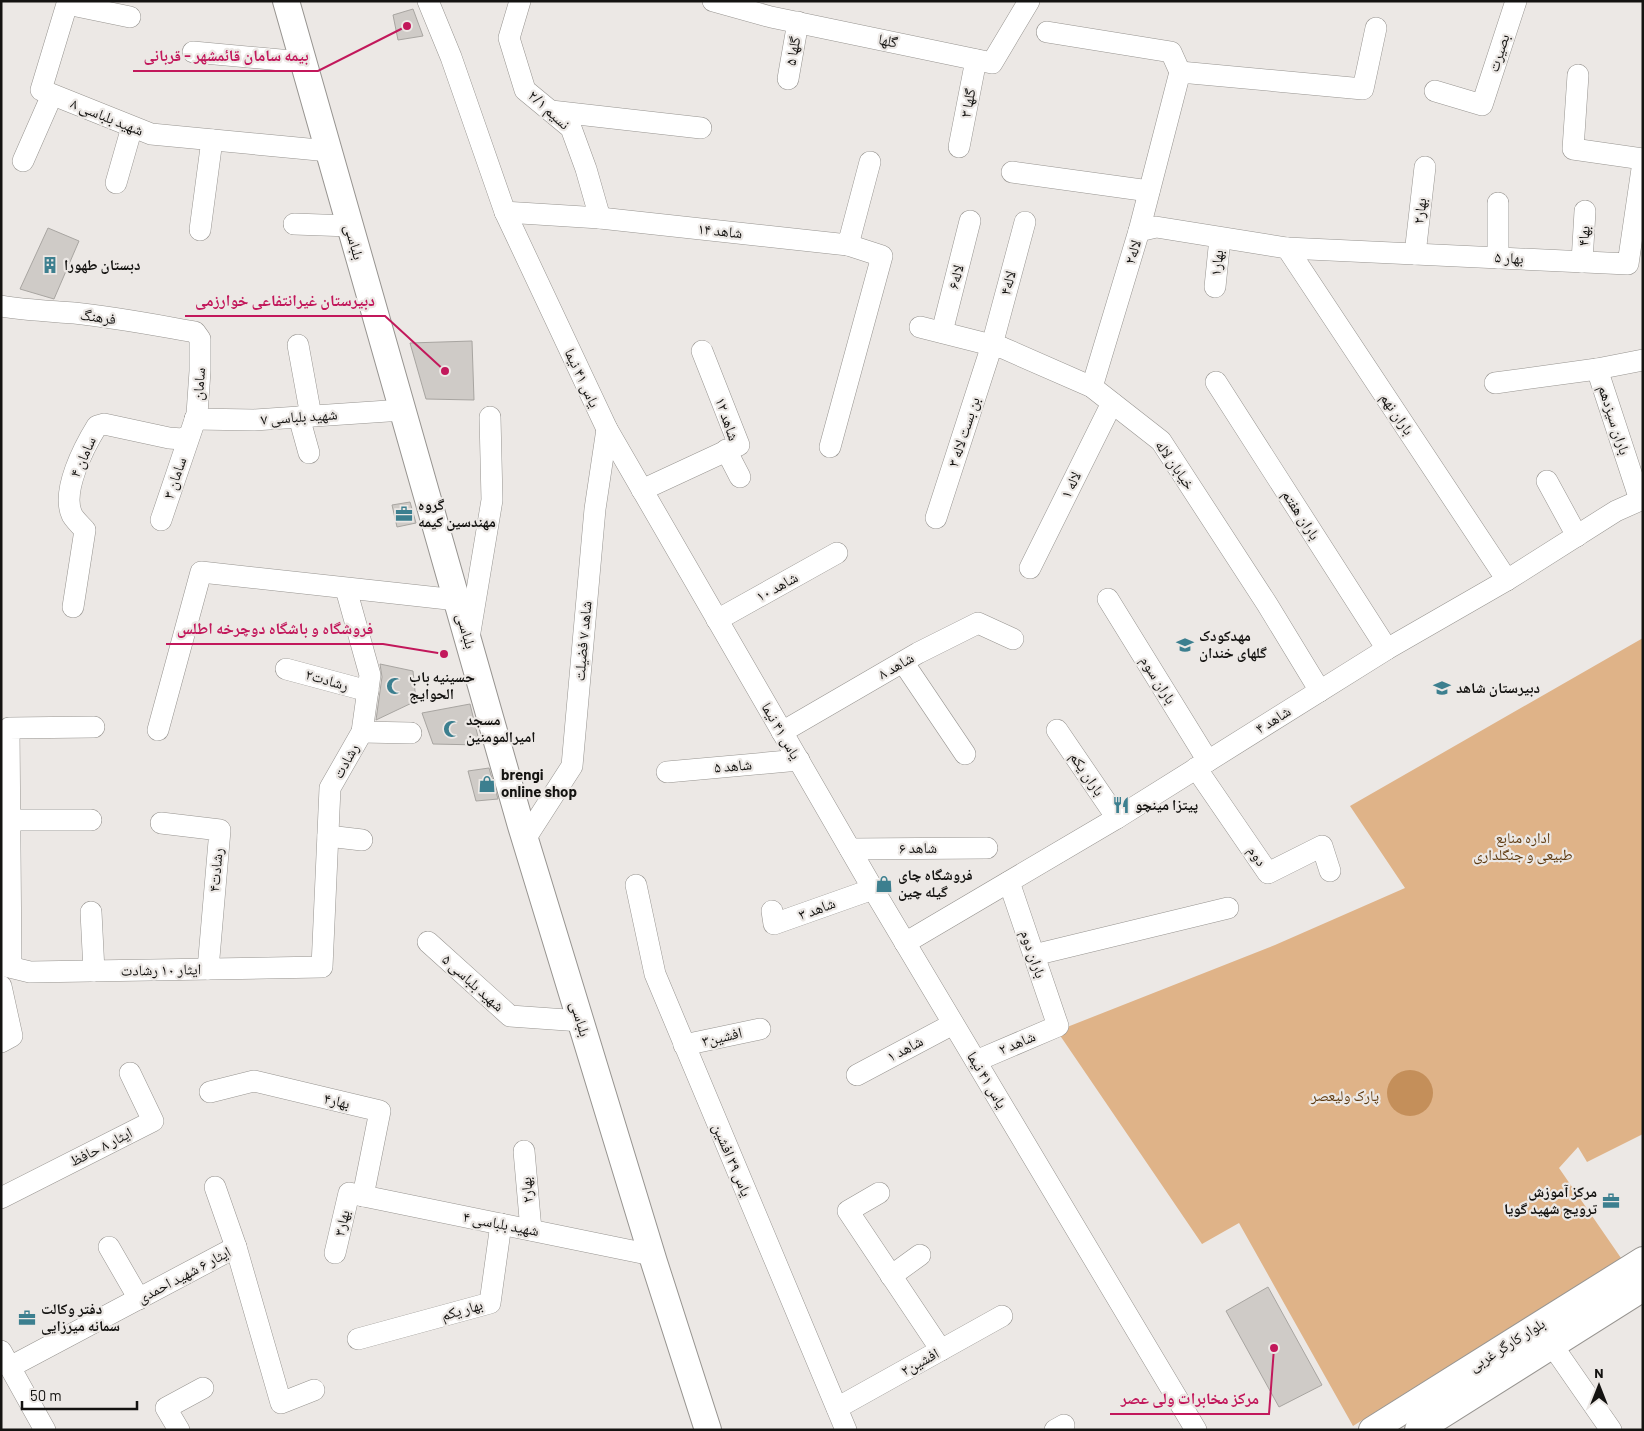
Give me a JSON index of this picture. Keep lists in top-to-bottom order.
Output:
{
  "streets": {
    "main road": ["بلباسی", "بلوار کارگر غربی"],
    "street": [
      "گلها",
      "گلها ۵",
      "بصیرت",
      "گلها ۳",
      "نسیم ۲/۱",
      "شهید بلباسی ۸",
      "بهار۲",
      "شاهد ۱۴",
      "بها۴",
      "لاله۲",
      "بهار ۵",
      "بهار۱",
      "لاله۶",
      "لاله۴",
      "فرهنگ",
      "یاس ۴۱ نیما",
      "سامان",
      "باران نهم",
      "شهید بلباسی ۷",
      "شاهد ۱۲",
      "باران سیزدهم",
      "بن بست لاله ۳",
      "سامان ۴",
      "خیابان لاله",
      "سامان ۳",
      "لاله ۱",
      "باران هفتم",
      "شاهد ۱۰",
      "شاهد ۷ فضیلت",
      "شاهد ۸",
      "رشادت۲",
      "باران سوم",
      "شاهد ۴",
      "رشادت",
      "شاهد ۵",
      "باران یکم",
      "شاهد ۶",
      "دوم",
      "رشادت۴",
      "شاهد ۳",
      "باران دوم",
      "ایثار ۱۰ رشادت",
      "شهید بلباسی ۵",
      "افشین۳",
      "شاهد ۲",
      "شاهد ۱",
      "بهار۴",
      "ایثار ۸ حافظ",
      "یاس ۳۹ افشین",
      "بهار۳",
      "شهید بلباسی ۴",
      "ایثار ۶ شهید احمدی",
      "بهار یکم",
      "افشین۲"
    ]
  },
  "crossings": [
    ["گلها", "گلها ۵"],
    ["گلها", "گلها ۳"],
    ["نسیم ۲/۱", "شاهد ۱۴"],
    ["شهید بلباسی ۸", "بلباسی"],
    ["بهار۲", "بهار ۵"],
    ["بهار۲", "شهید بلباسی ۴"],
    ["شاهد ۱۴", "یاس ۴۱ نیما"],
    ["بها۴", "بهار ۵"],
    ["بلباسی", "شهید بلباسی ۷"],
    ["بلباسی", "شاهد ۷ فضیلت"],
    ["بلباسی", "شهید بلباسی ۵"],
    ["بلباسی", "شهید بلباسی ۴"],
    ["لاله۲", "بهار ۵"],
    ["لاله۲", "بهار۱"],
    ["لاله۲", "باران نهم"],
    ["لاله۲", "خیابان لاله"],
    ["بهار ۵", "باران نهم"],
    ["لاله۶", "خیابان لاله"],
    ["لاله۴", "بن بست لاله ۳"],
    ["لاله۴", "خیابان لاله"],
    ["فرهنگ", "سامان"],
    ["یاس ۴۱ نیما", "شاهد ۱۲"],
    ["یاس ۴۱ نیما", "شاهد ۱۰"],
    ["یاس ۴۱ نیما", "شاهد ۷ فضیلت"],
    ["یاس ۴۱ نیما", "شاهد ۸"],
    ["یاس ۴۱ نیما", "شاهد ۴"],
    ["یاس ۴۱ نیما", "شاهد ۵"],
    ["یاس ۴۱ نیما", "شاهد ۶"],
    ["یاس ۴۱ نیما", "شاهد ۳"],
    ["یاس ۴۱ نیما", "شاهد ۲"],
    ["یاس ۴۱ نیما", "شاهد ۱"],
    ["سامان", "شهید بلباسی ۷"],
    ["سامان", "سامان ۴"],
    ["سامان", "سامان ۳"],
    ["باران نهم", "شاهد ۴"],
    ["شهید بلباسی ۷", "سامان ۴"],
    ["شهید بلباسی ۷", "سامان ۳"],
    ["باران سیزدهم", "شاهد ۴"],
    ["بن بست لاله ۳", "خیابان لاله"],
    ["سامان ۴", "سامان ۳"],
    ["خیابان لاله", "لاله ۱"],
    ["خیابان لاله", "شاهد ۴"],
    ["باران هفتم", "شاهد ۴"],
    ["رشادت۲", "رشادت"],
    ["باران سوم", "شاهد ۴"],
    ["باران سوم", "دوم"],
    ["شاهد ۴", "باران یکم"],
    ["شاهد ۴", "دوم"],
    ["شاهد ۴", "باران دوم"],
    ["رشادت", "ایثار ۱۰ رشادت"],
    ["رشادت۴", "ایثار ۱۰ رشادت"],
    ["باران دوم", "شاهد ۲"],
    ["افشین۳", "یاس ۳۹ افشین"],
    ["بهار۴", "بهار۳"],
    ["بهار۴", "شهید بلباسی ۴"],
    ["یاس ۳۹ افشین", "افشین۲"],
    ["بهار۳", "شهید بلباسی ۴"],
    ["شهید بلباسی ۴", "بهار یکم"]
  ],
  "parks": ["اداره منابع طبیعی و جنگلداری", "پارک ولیعصر"],
  "places": {
    "other": [
      "بیمه سامان قائمشهر - قربانی",
      "دبیرستان غیرانتفاعی خوارزمی",
      "فروشگاه و باشگاه دوچرخه اطلس",
      "مرکز مخابرات ولی عصر"
    ],
    "building": ["دبستان طهورا"],
    "office": ["گروه مهندسین کیمه", "مرکز آموزش ترویج شهید گویا", "دفتر وکالت سمانه میرزایی"],
    "school or university": ["مهدکودک گلهای خندان", "دبیرستان شاهد"],
    "mosque": ["حسینیه باب الحوایج", "مسجد امیرالمومنین"],
    "shop": ["brengi online shop", "فروشگاه چای گیله‌ چین"],
    "restaurant": ["پیتزا مینچو"]
  },
  "scale_bar": "50 m",
  "north": "top"
}
